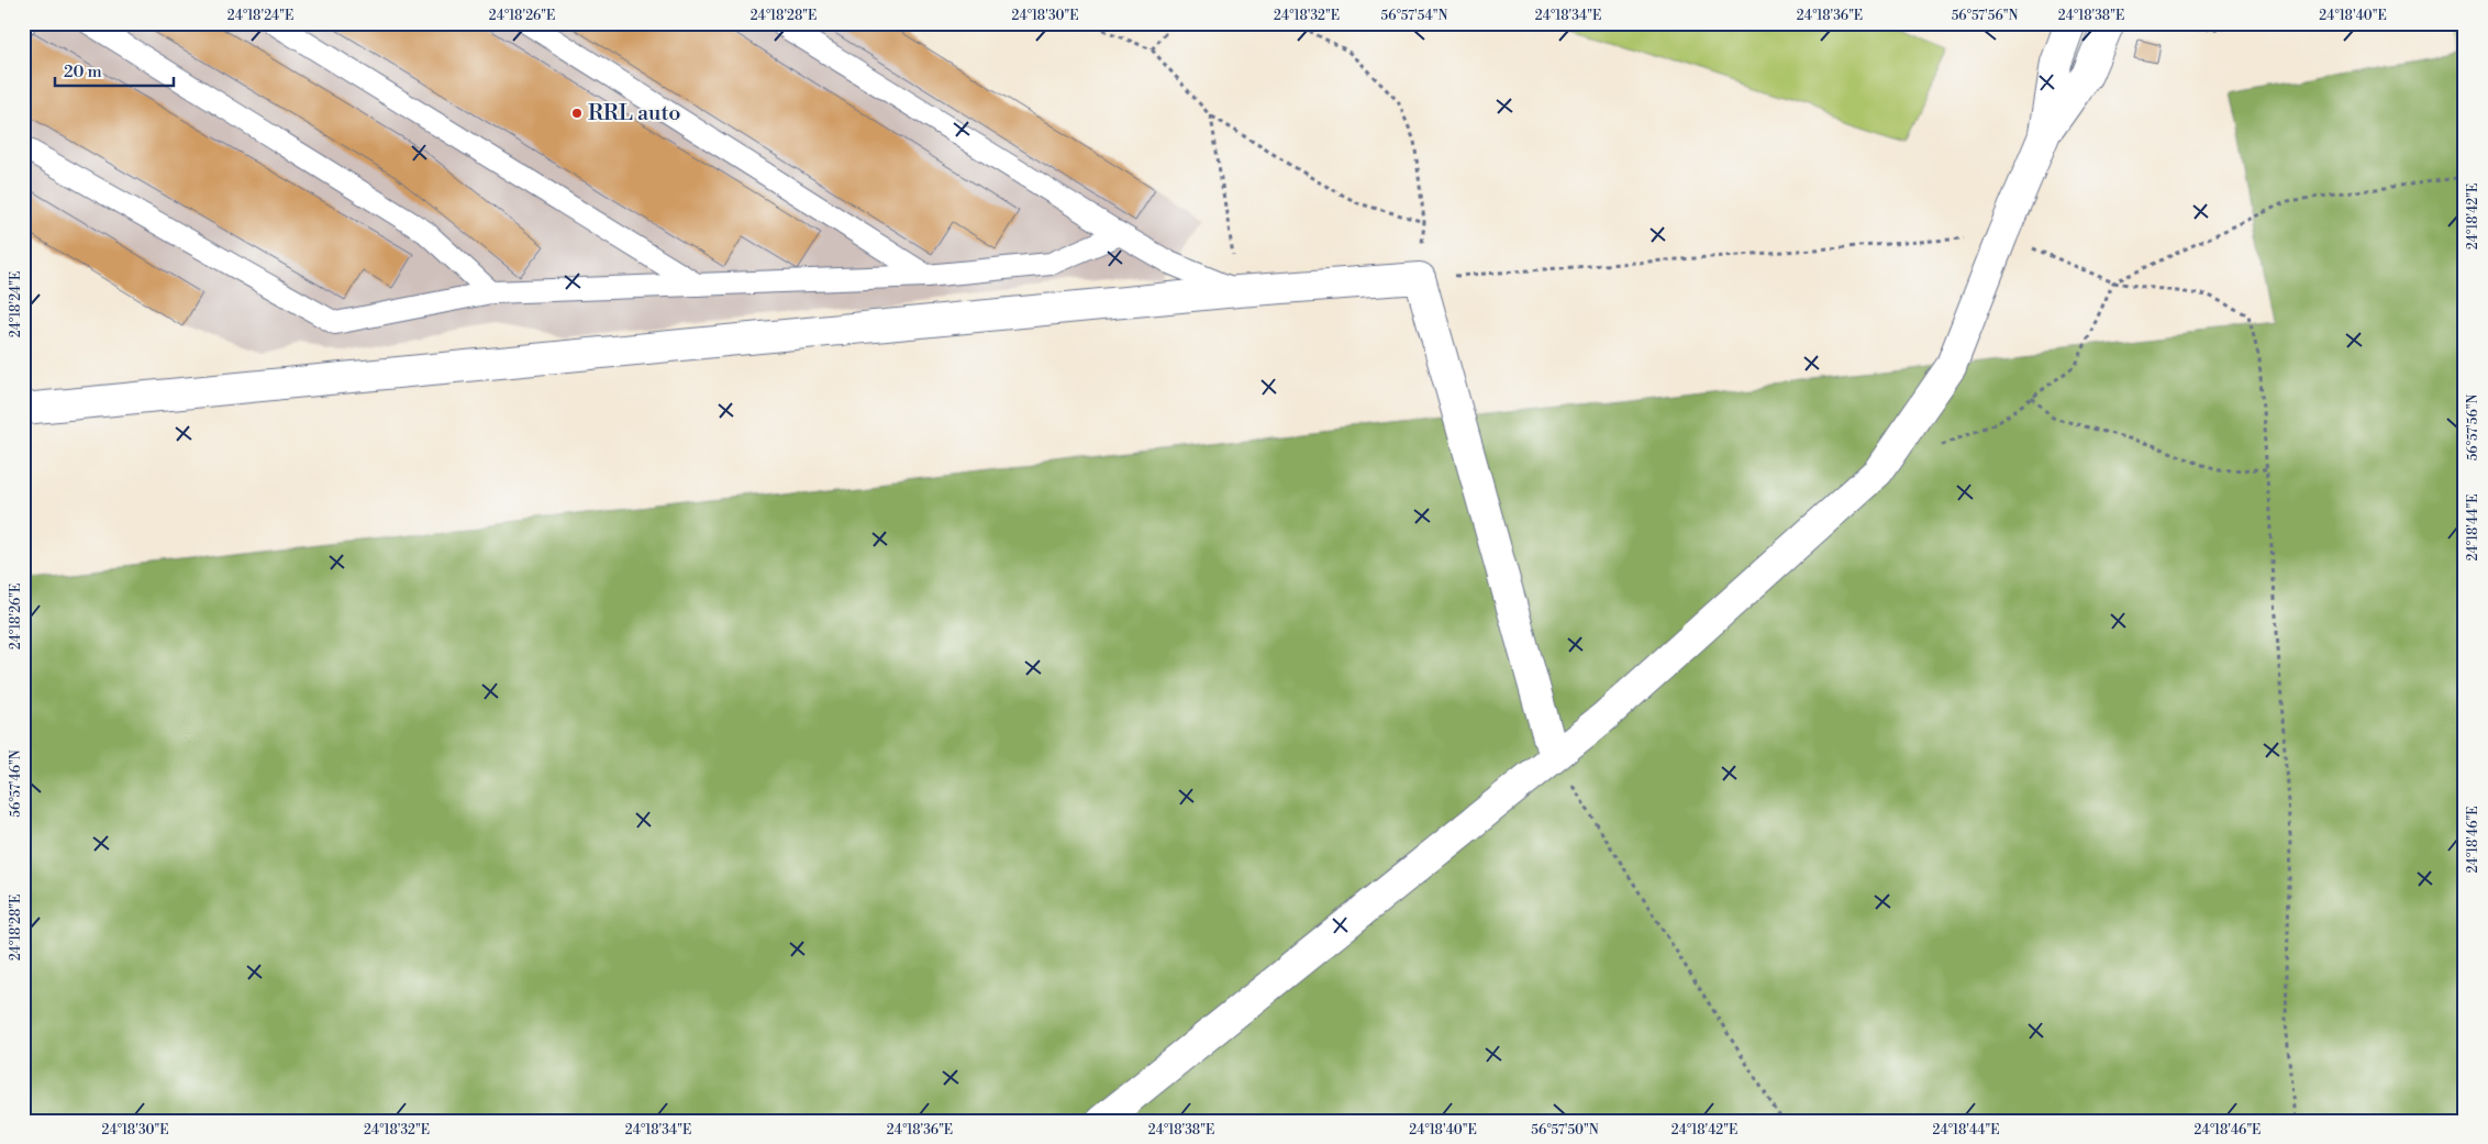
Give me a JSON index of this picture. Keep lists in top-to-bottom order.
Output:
{
  "places": ["RRL auto"],
  "scale_bar": "20 m",
  "coordinates": [
    "24°18'24\"E",
    "24°18'26\"E",
    "24°18'28\"E",
    "24°18'30\"E",
    "24°18'32\"E",
    "56°57'54\"N",
    "24°18'34\"E",
    "24°18'36\"E",
    "56°57'56\"N",
    "24°18'38\"E",
    "24°18'40\"E",
    "24°18'42\"E",
    "24°18'44\"E",
    "56°57'46\"N",
    "24°18'46\"E",
    "56°57'50\"N"
  ]
}
